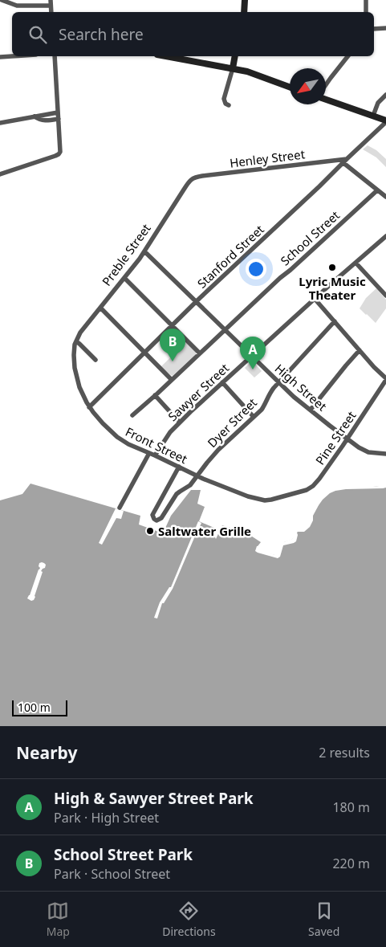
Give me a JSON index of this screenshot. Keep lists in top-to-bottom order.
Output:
{
  "streets": {
    "street": [
      "Henley Street",
      "School Street",
      "Preble Street",
      "Stanford Street",
      "High Street",
      "Sawyer Street",
      "Dyer Street",
      "Pine Street",
      "Front Street"
    ]
  },
  "crossings": [
    ["Henley Street", "Preble Street"],
    ["Henley Street", "Stanford Street"],
    ["School Street", "High Street"],
    ["Preble Street", "High Street"],
    ["Preble Street", "Front Street"],
    ["Stanford Street", "High Street"],
    ["Stanford Street", "Front Street"],
    ["High Street", "Sawyer Street"],
    ["High Street", "Dyer Street"],
    ["High Street", "Pine Street"],
    ["Sawyer Street", "Front Street"],
    ["Dyer Street", "Front Street"],
    ["Pine Street", "Front Street"]
  ],
  "places": ["Lyric Music Theater", "Saltwater Grille"],
  "scale_bar": "100 m",
  "north": "bottom left",
  "page": {
    "search": "Search here",
    "pins": ["B", "A"],
    "scale": "100 m",
    "heading": ["Nearby", "2 results"],
    "list": [
      {
        "mark": "A",
        "name": "High & Sawyer Street Park",
        "note": "Park · High Street",
        "value": "180 m"
      },
      {
        "mark": "B",
        "name": "School Street Park",
        "note": "Park · School Street",
        "value": "220 m"
      }
    ],
    "nav": ["Map", "Directions", "Saved"]
  }
}
